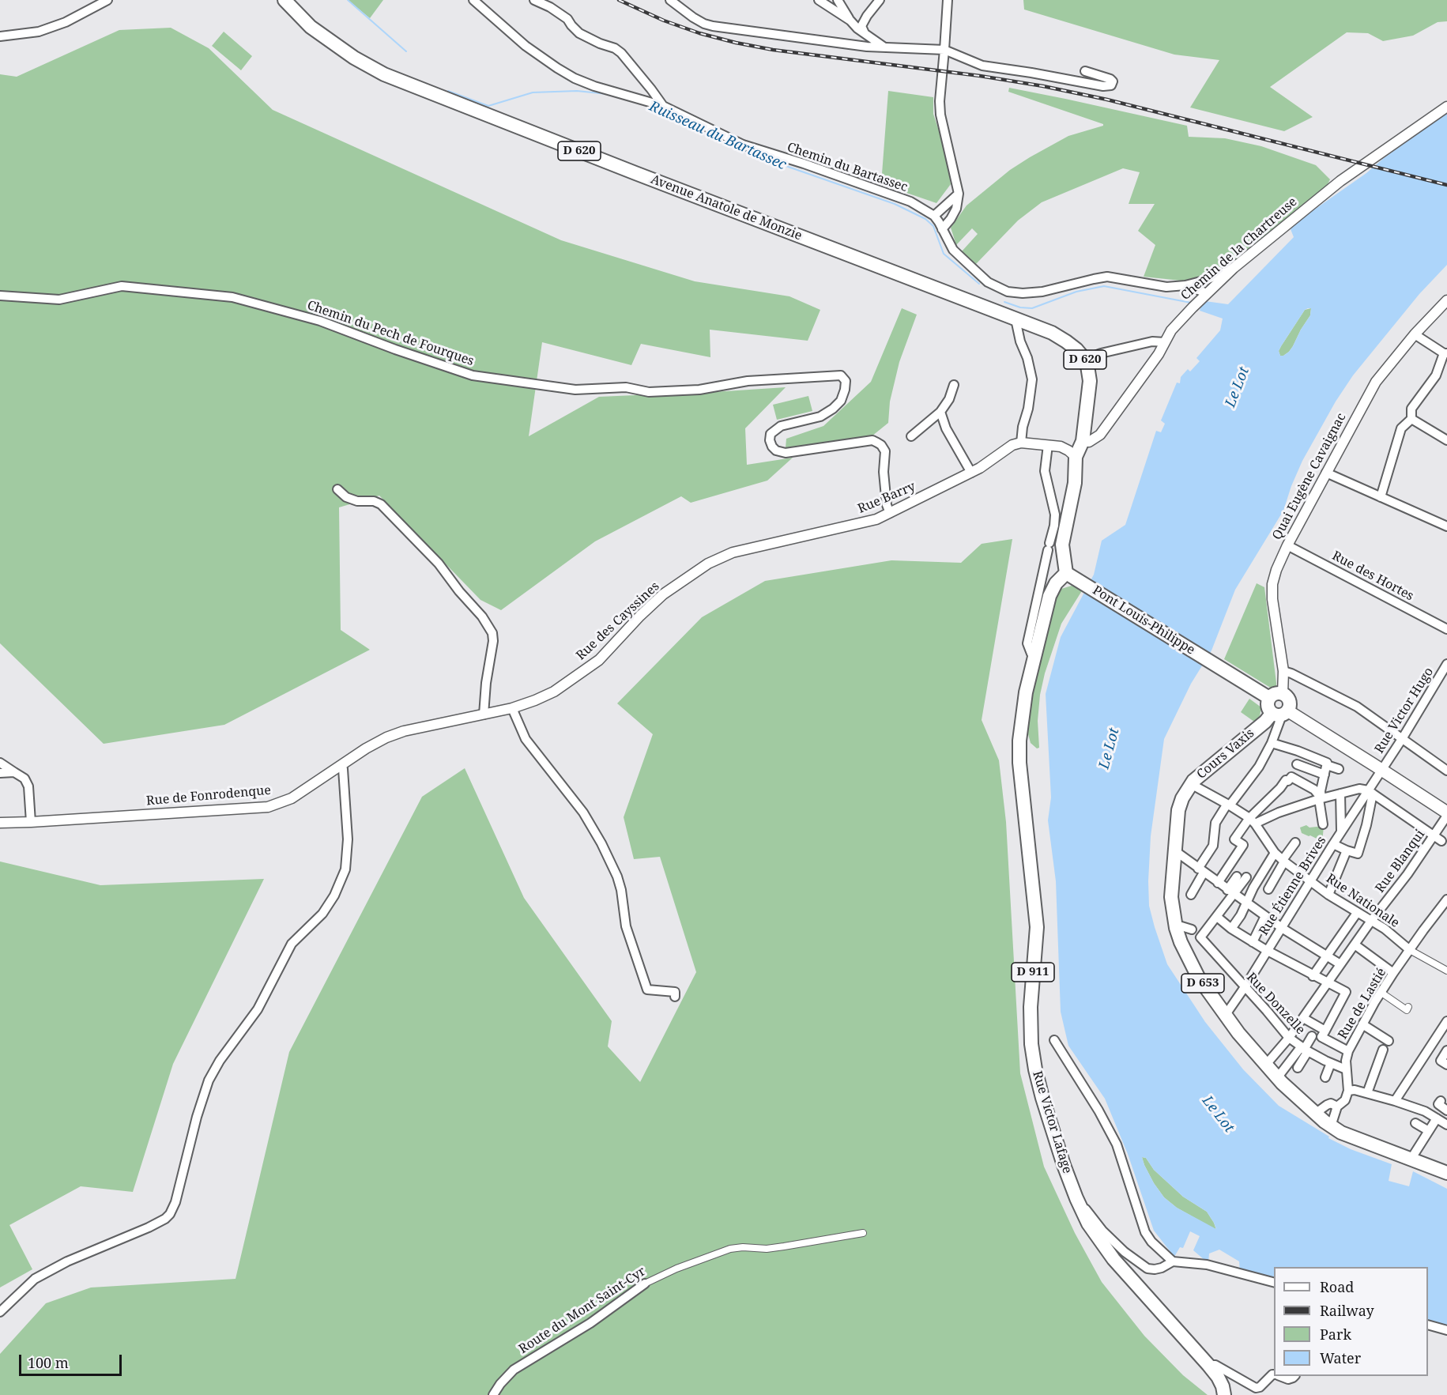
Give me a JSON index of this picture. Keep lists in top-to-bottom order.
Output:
{
  "streets": {
    "main road": [
      "D 620",
      "Avenue Anatole de Monzie",
      "Pont Louis-Philippe",
      "Cours Vaxis",
      "D 911",
      "D 653",
      "Rue Victor Lafage"
    ],
    "street": [
      "Chemin du Bartassec",
      "Chemin de la Chartreuse",
      "Chemin du Pech de Fourques",
      "Quai Eugène Cavaignac",
      "Rue Barry",
      "Rue des Hortes",
      "Rue des Cayssines",
      "Rue Victor Hugo",
      "Rue de Fonrodenque",
      "Rue Blanqui",
      "Rue Étienne Brives",
      "Rue Nationale",
      "Rue Donzelle",
      "Rue de Lastié",
      "Route du Mont Saint-Cyr"
    ]
  },
  "crossings": [
    ["D 620", "Avenue Anatole de Monzie"],
    ["D 620", "Chemin de la Chartreuse"],
    ["D 620", "Pont Louis-Philippe"],
    ["D 620", "D 911"],
    ["Chemin du Bartassec", "Chemin de la Chartreuse"],
    ["Chemin du Pech de Fourques", "Rue Barry"],
    ["Quai Eugène Cavaignac", "Rue des Hortes"],
    ["Quai Eugène Cavaignac", "Pont Louis-Philippe"],
    ["Quai Eugène Cavaignac", "Cours Vaxis"],
    ["Rue Barry", "Rue des Cayssines"],
    ["Pont Louis-Philippe", "Cours Vaxis"],
    ["Pont Louis-Philippe", "D 911"],
    ["Rue des Cayssines", "Rue de Fonrodenque"],
    ["Rue Victor Hugo", "Rue Étienne Brives"],
    ["Cours Vaxis", "Rue Nationale"],
    ["Cours Vaxis", "D 653"],
    ["Rue Blanqui", "Rue Nationale"],
    ["Rue Blanqui", "D 653"],
    ["Rue Blanqui", "Rue Donzelle"],
    ["Rue Étienne Brives", "Rue Nationale"],
    ["Rue Étienne Brives", "D 653"],
    ["Rue Étienne Brives", "Rue Donzelle"],
    ["Rue Nationale", "Rue de Lastié"],
    ["D 911", "Rue Victor Lafage"],
    ["Rue Donzelle", "Rue de Lastié"]
  ],
  "water": ["Ruisseau du Bartassec", "Le Lot"],
  "legend": [
    "Road",
    "Railway",
    "Park",
    "Water"
  ],
  "scale_bar": "100 m"
}
